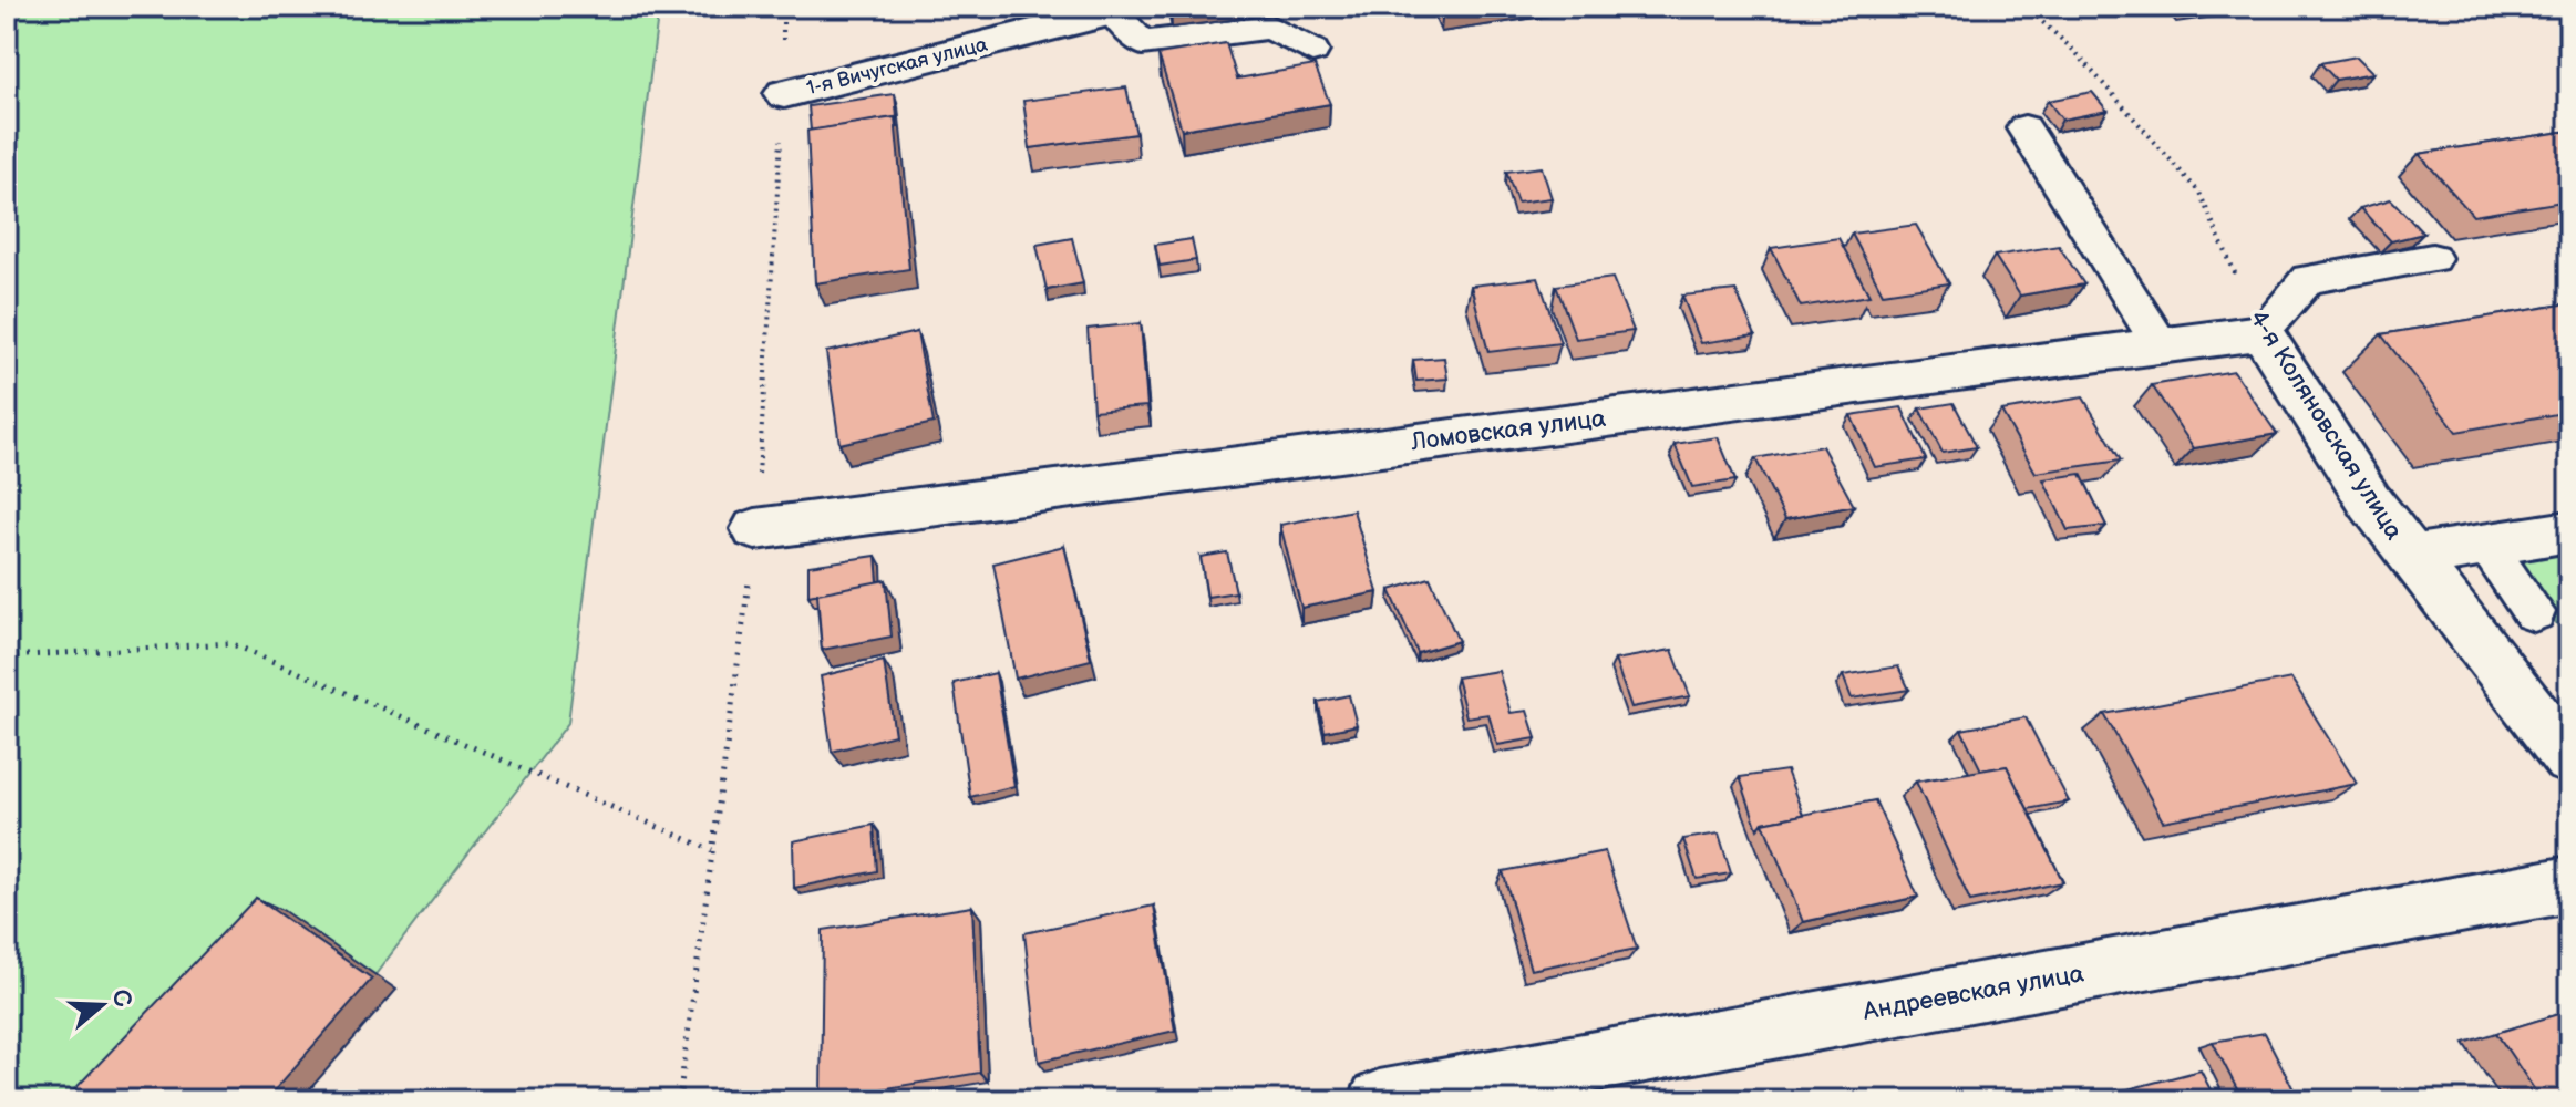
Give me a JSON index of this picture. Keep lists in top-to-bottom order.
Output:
{
  "streets": {
    "street": [
      "1-я Вичугская улица",
      "4-я Коляновская улица",
      "Ломовская улица",
      "Андреевская улица"
    ]
  },
  "crossings": [
    ["4-я Коляновская улица", "Ломовская улица"]
  ],
  "north": "right"
}
